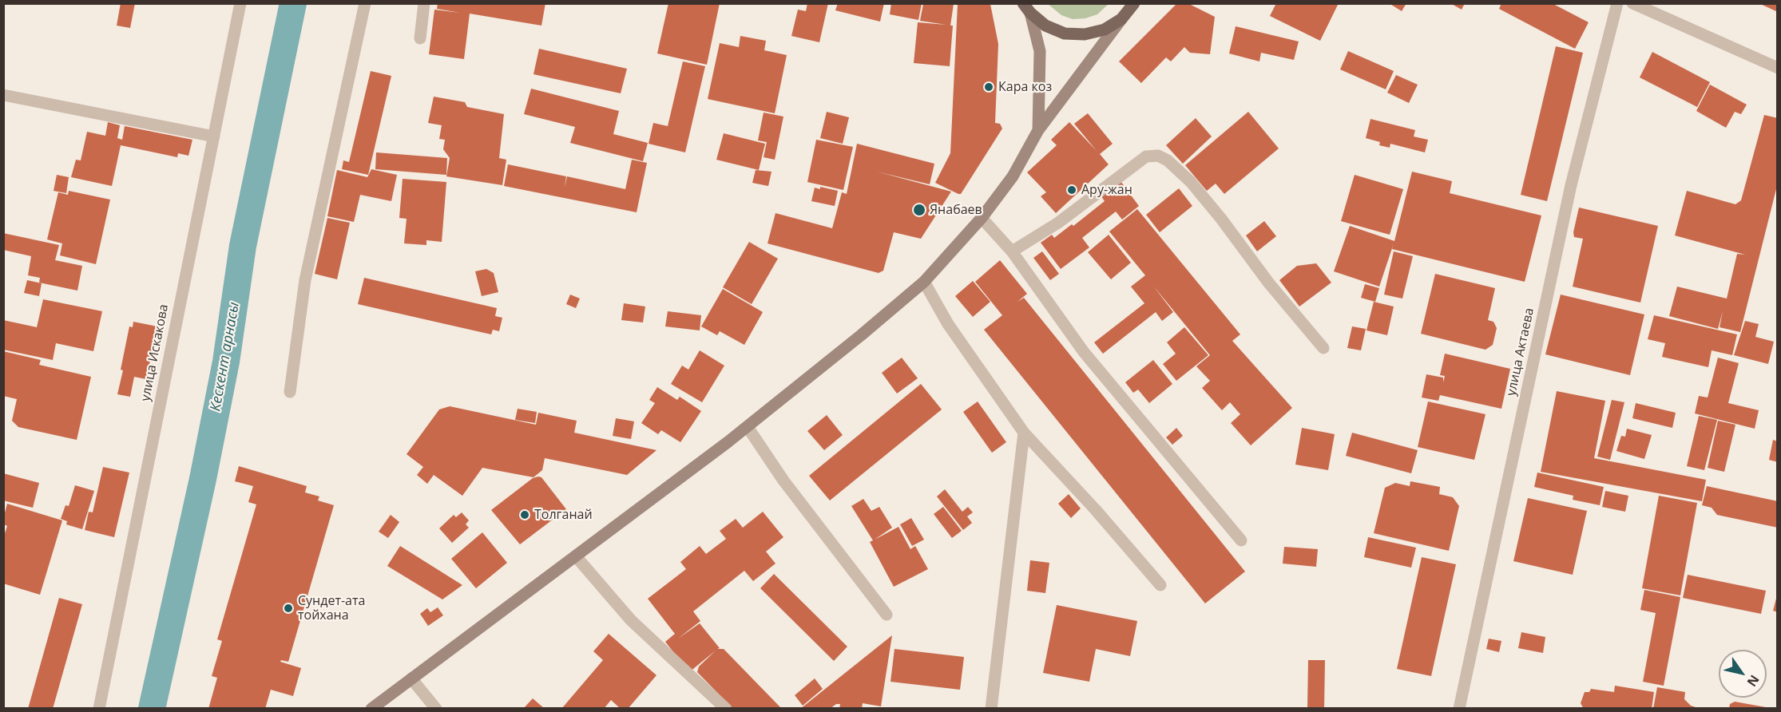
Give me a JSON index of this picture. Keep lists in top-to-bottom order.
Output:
{
  "streets": {
    "street": ["улица Актаева", "улица Искакова"]
  },
  "water": ["Кескент арнасы"],
  "places": [
    "Кара коз",
    "Ару-жан",
    "Янабаев",
    "Толганай",
    "Сундет-ата тойхана"
  ],
  "north": "bottom right"
}
